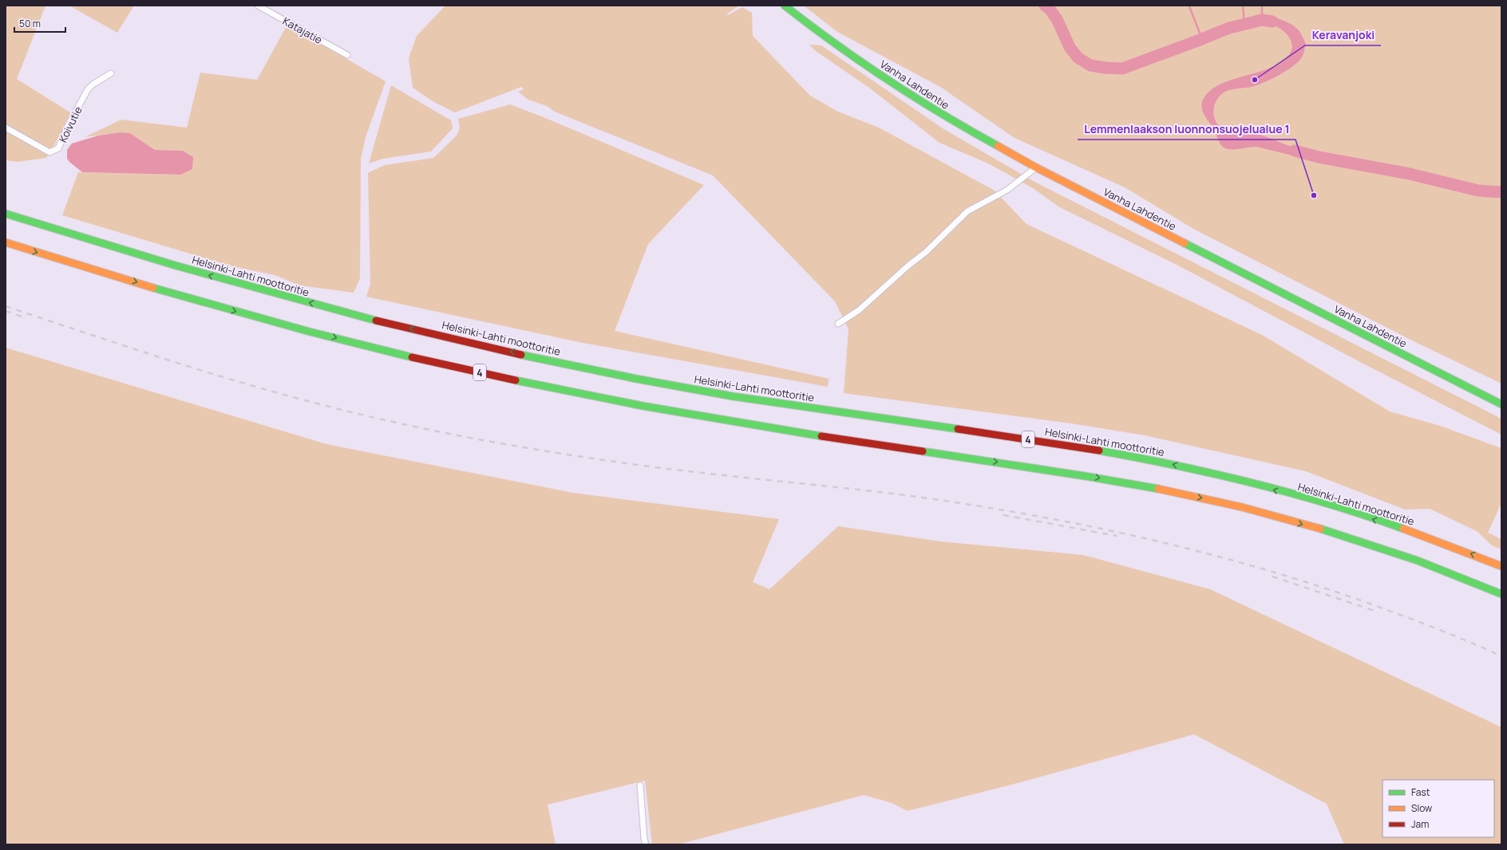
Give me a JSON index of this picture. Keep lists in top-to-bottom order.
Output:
{
  "streets": {
    "main road": ["Vanha Lahdentie", "Helsinki-Lahti moottoritie", "4"],
    "street": ["Katajatie", "Koivutie"]
  },
  "places": ["Keravanjoki", "Lemmenlaakson luonnonsuojelualue 1"],
  "legend": ["Fast", "Slow", "Jam"],
  "scale_bar": "50 m"
}
